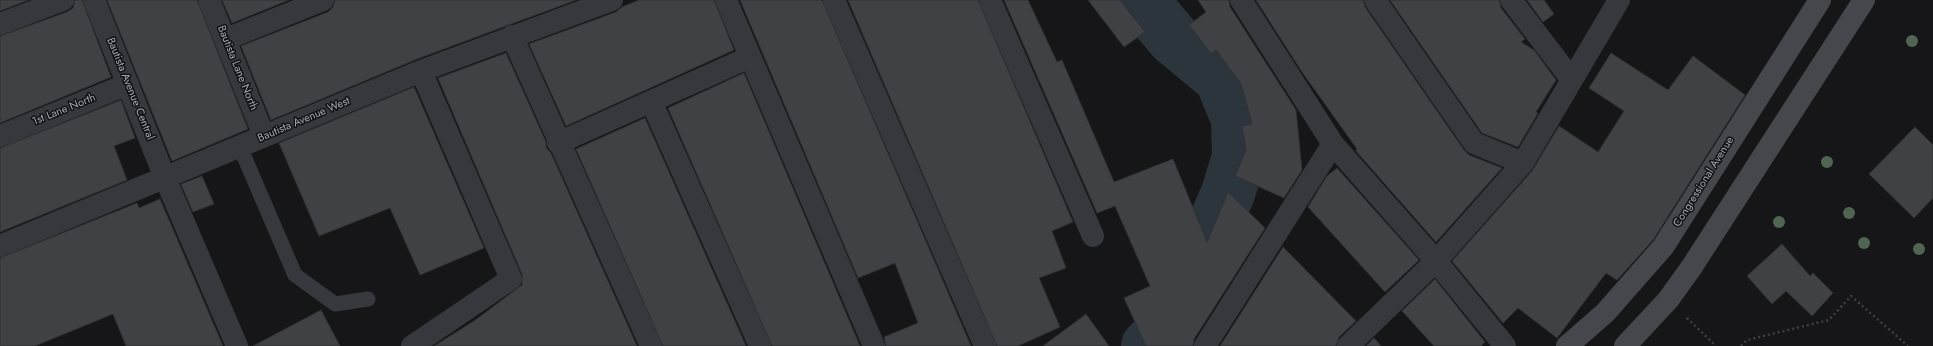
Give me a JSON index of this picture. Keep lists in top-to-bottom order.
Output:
{
  "streets": {
    "main road": ["Congressional Avenue"],
    "street": [
      "Bautista Lane North",
      "Bautista Avenue Central",
      "1st Lane North",
      "Bautista Avenue West"
    ]
  },
  "crossings": [
    ["Bautista Lane North", "Bautista Avenue West"],
    ["Bautista Avenue Central", "1st Lane North"],
    ["Bautista Avenue Central", "Bautista Avenue West"]
  ]
}
